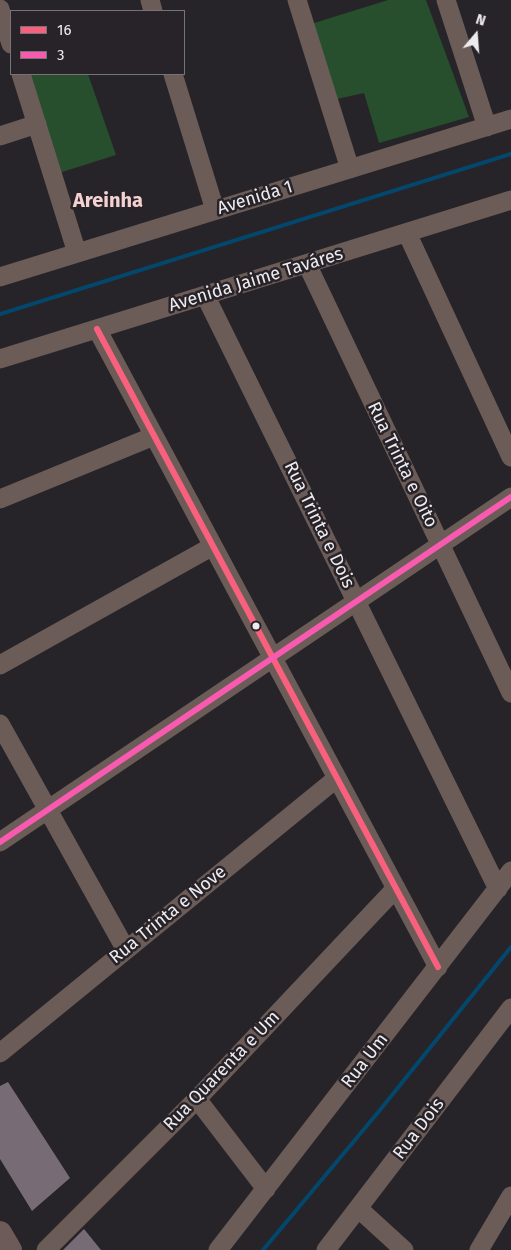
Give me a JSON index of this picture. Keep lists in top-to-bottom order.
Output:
{
  "streets": {
    "street": [
      "Avenida 1",
      "Avenida Jaime Taváres",
      "Rua Trinta e Oito",
      "Rua Trinta e Dois",
      "Rua Trinta e Nove",
      "Rua Um",
      "Rua Quarenta e Um",
      "Rua Dois"
    ]
  },
  "crossings": [
    ["Avenida Jaime Taváres", "Rua Trinta e Oito"],
    ["Avenida Jaime Taváres", "Rua Trinta e Dois"],
    ["Rua Trinta e Dois", "Rua Um"]
  ],
  "districts": ["Areinha"],
  "lines": ["transit line 16", "transit line 3"],
  "legend": ["16", "3"],
  "north": "top"
}
